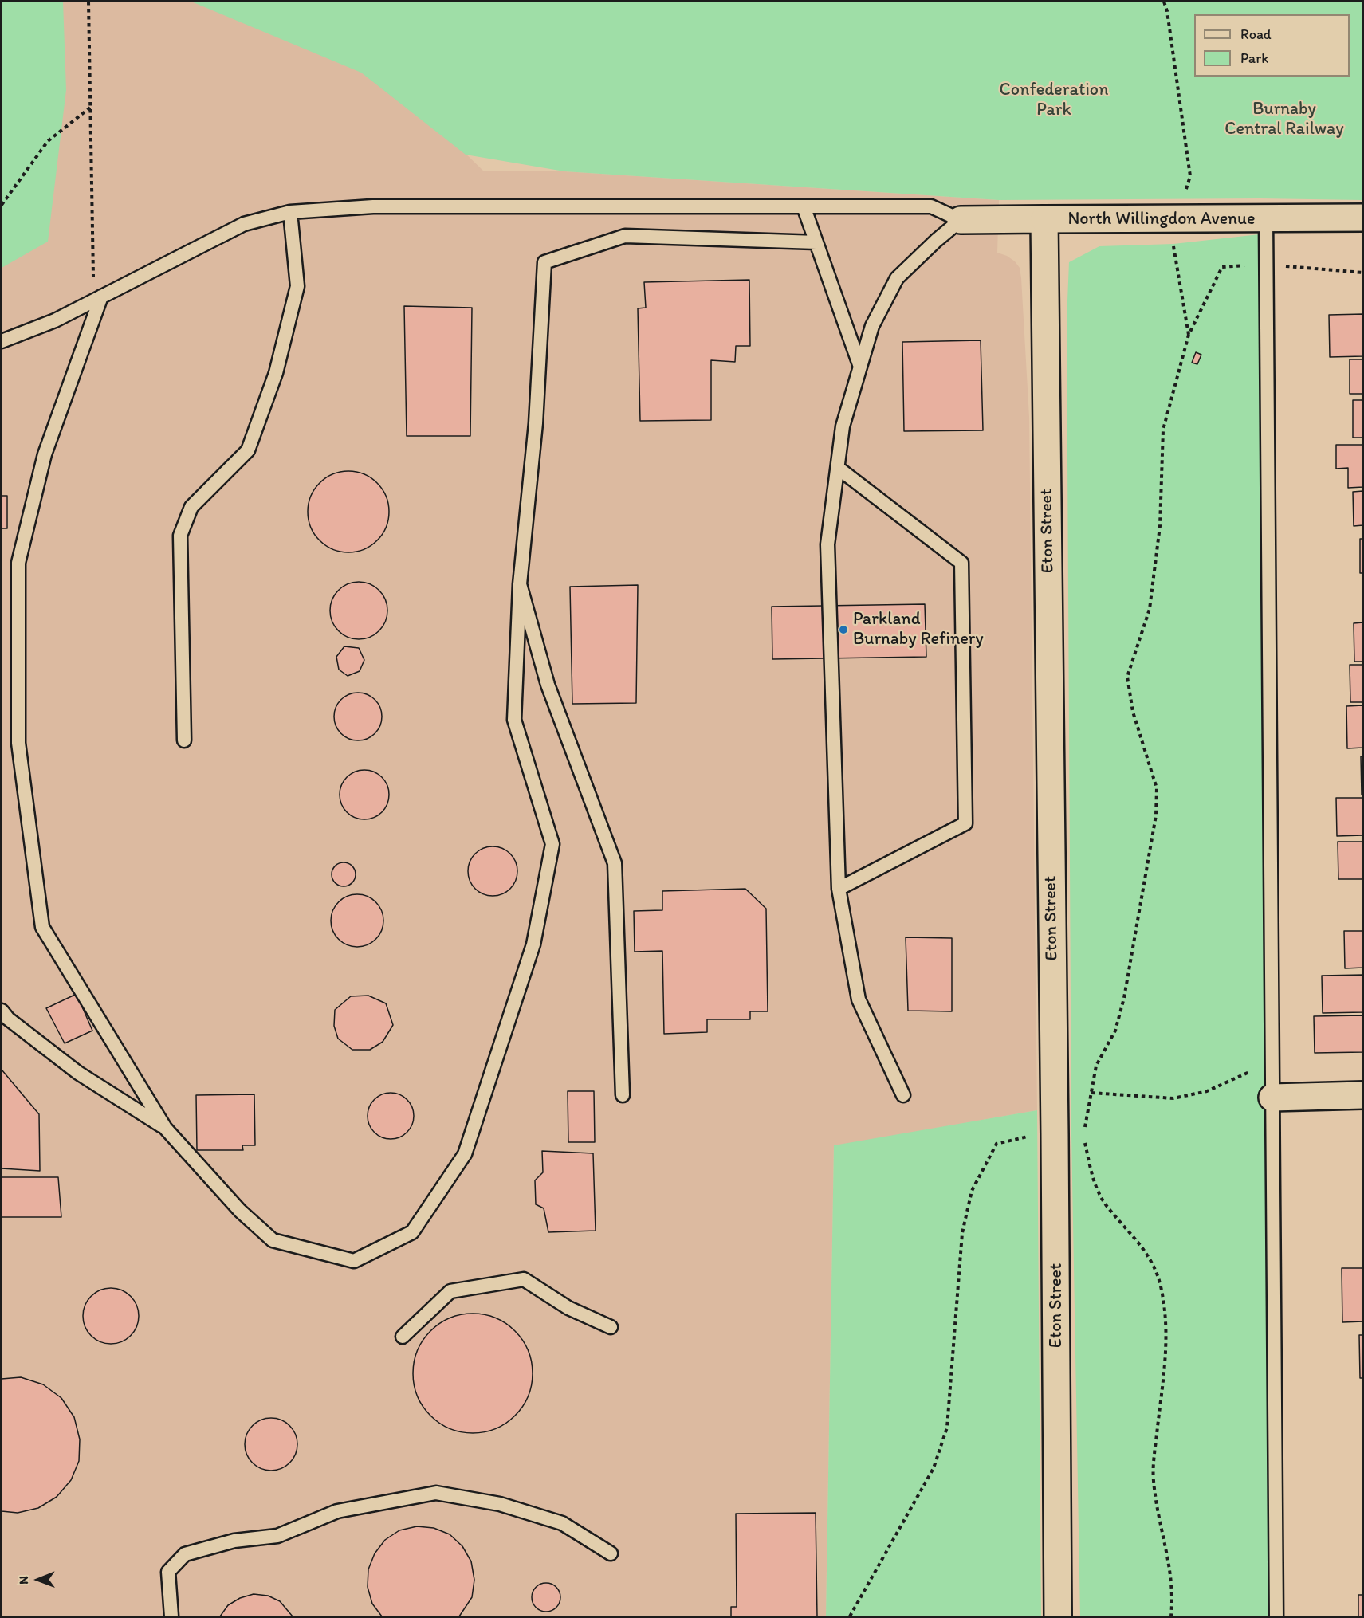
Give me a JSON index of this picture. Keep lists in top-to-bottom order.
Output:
{
  "streets": {
    "street": ["North Willingdon Avenue", "Eton Street"]
  },
  "crossings": [
    ["North Willingdon Avenue", "Eton Street"]
  ],
  "parks": ["Confederation Park", "Burnaby Central Railway"],
  "places": ["Parkland Burnaby Refinery"],
  "legend": ["Road", "Park"],
  "north": "left"
}
